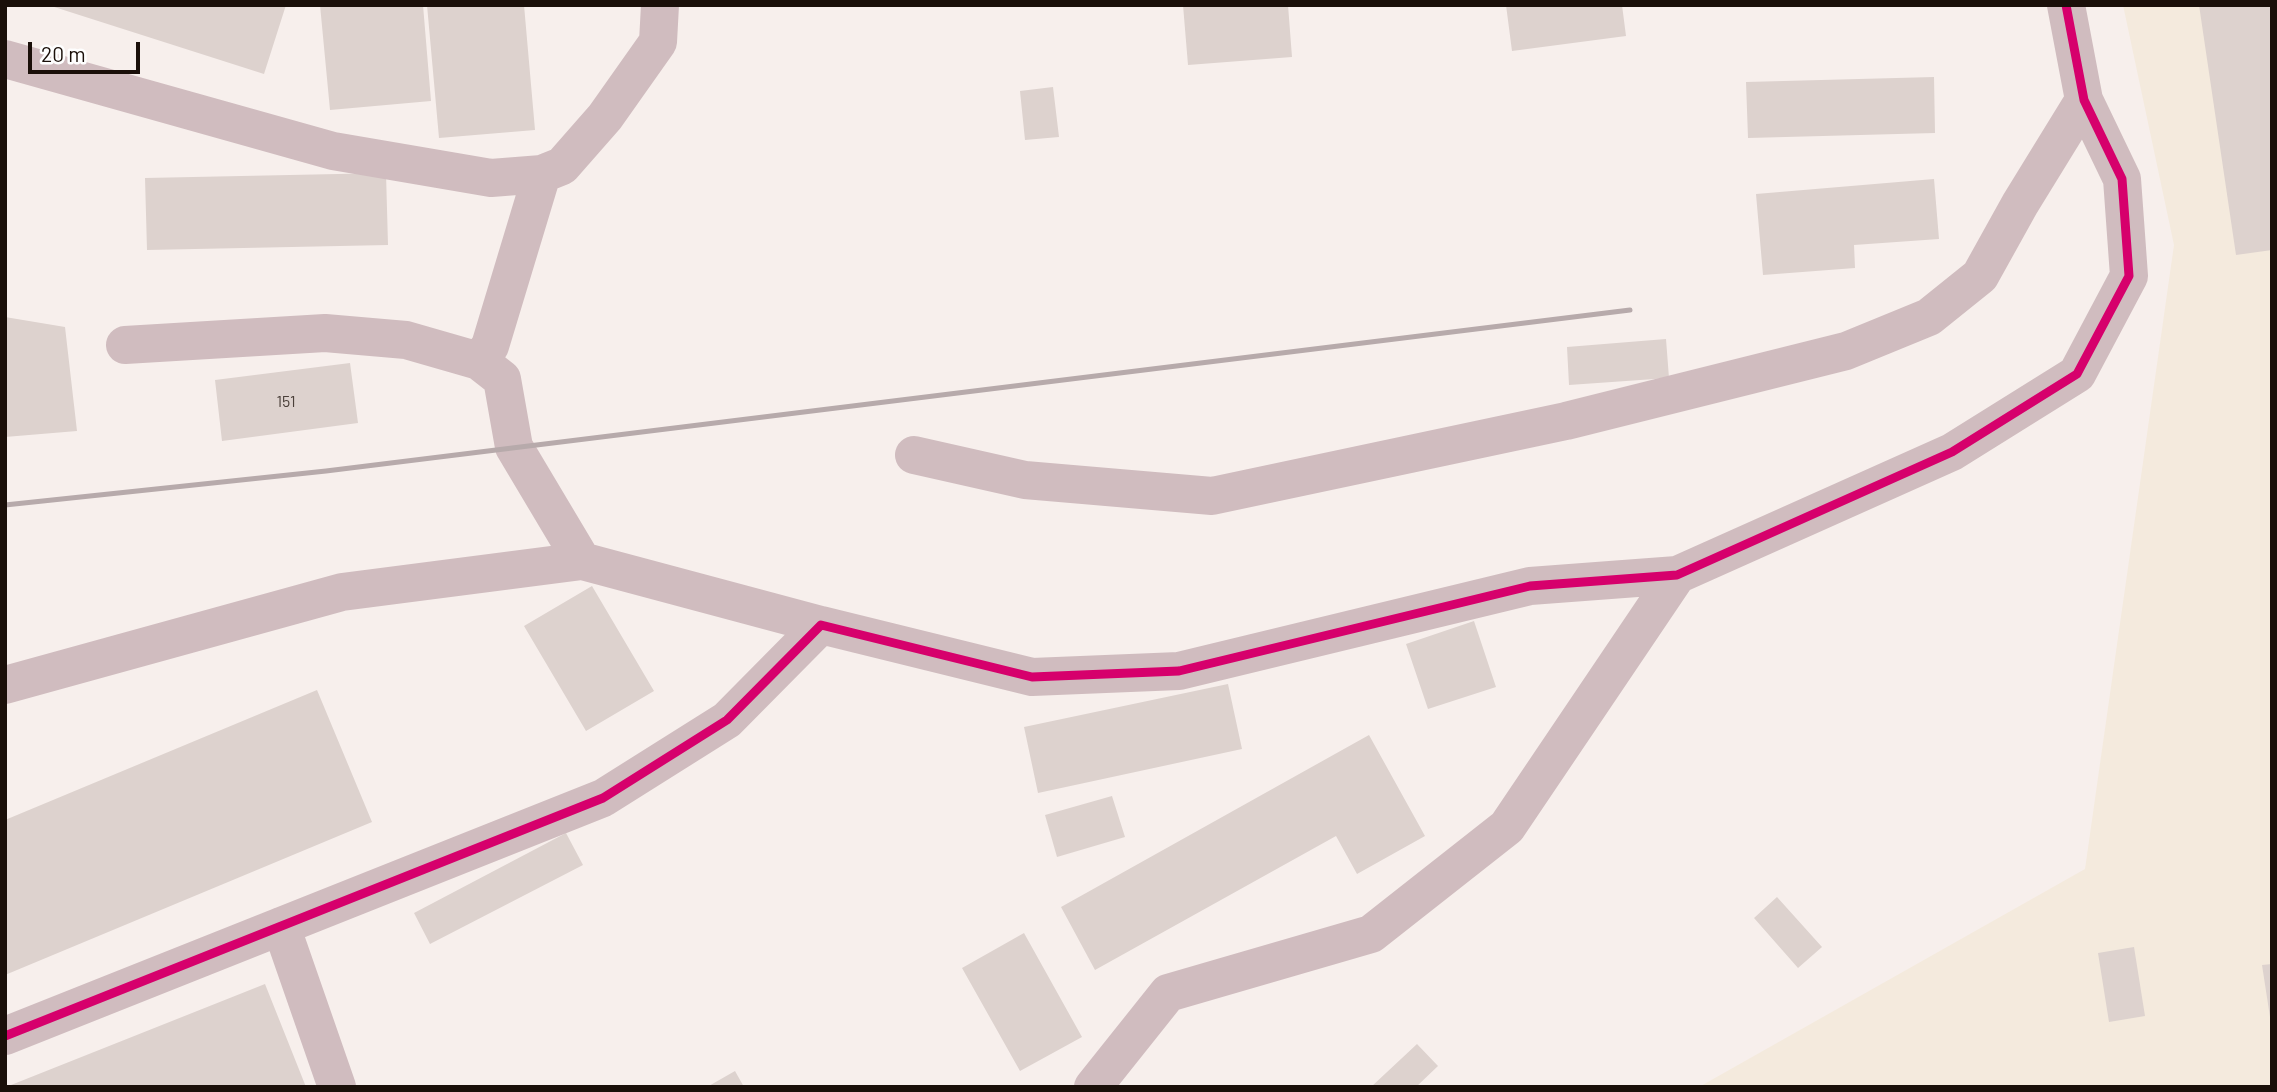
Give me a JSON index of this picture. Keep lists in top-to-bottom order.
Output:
{
  "house_numbers": ["151"],
  "scale_bar": "20 m"
}
